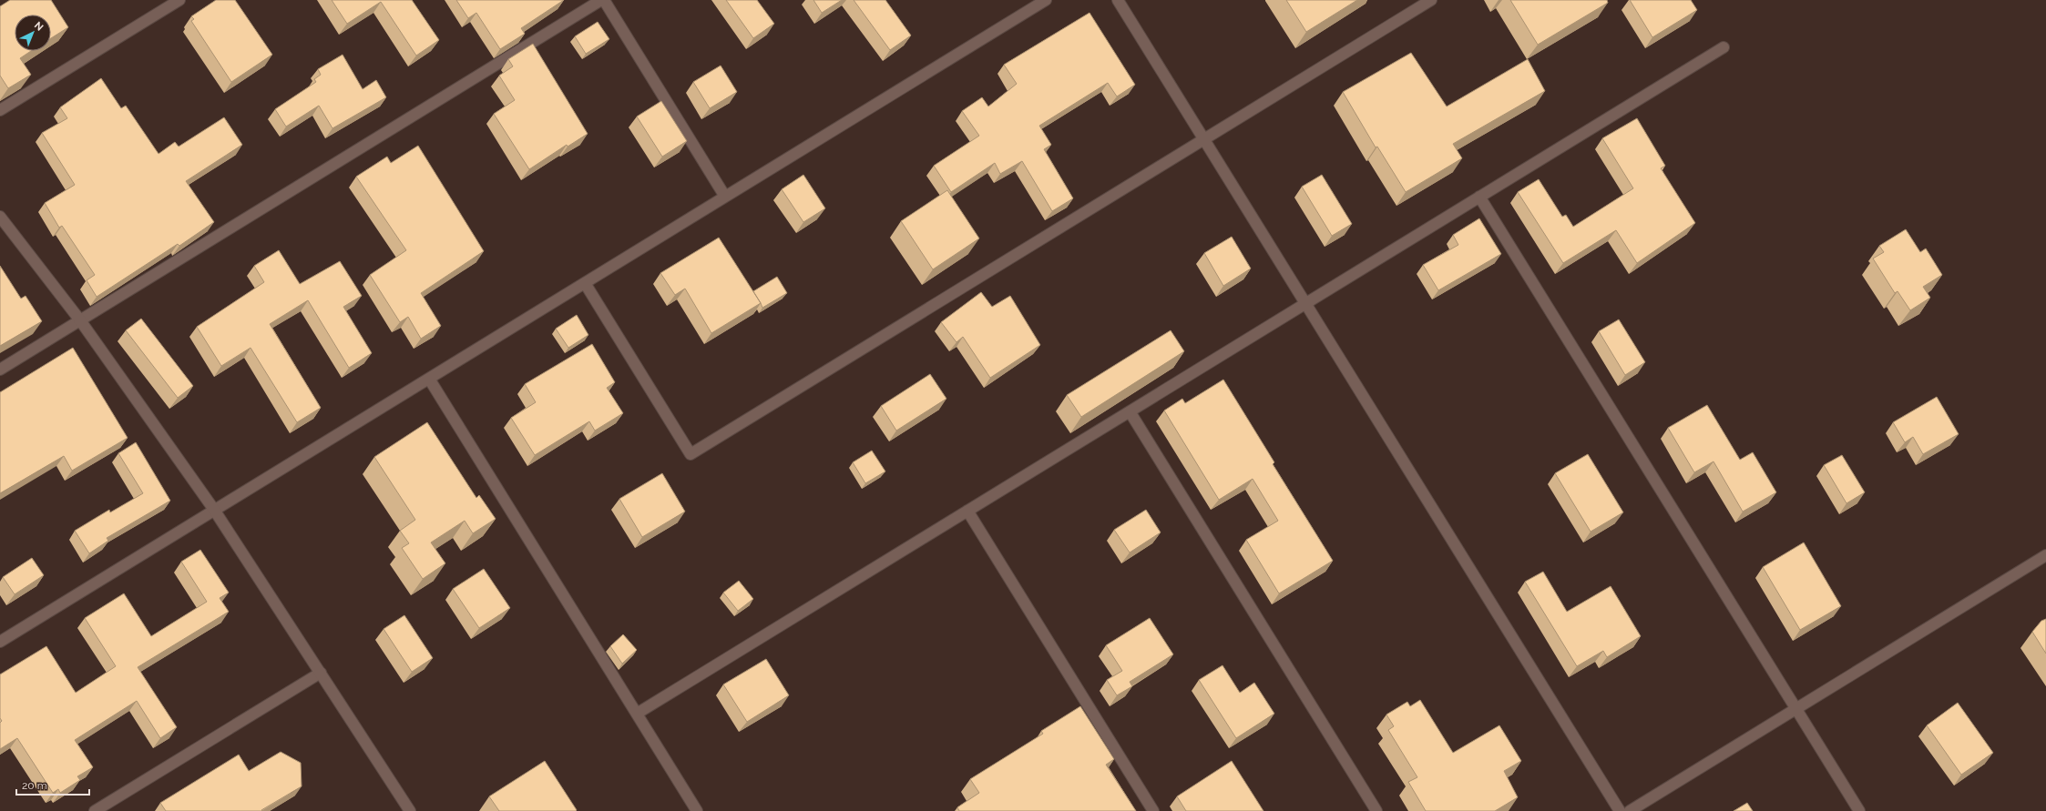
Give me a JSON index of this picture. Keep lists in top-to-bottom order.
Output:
{
  "scale_bar": "20 m",
  "north": "top right"
}
